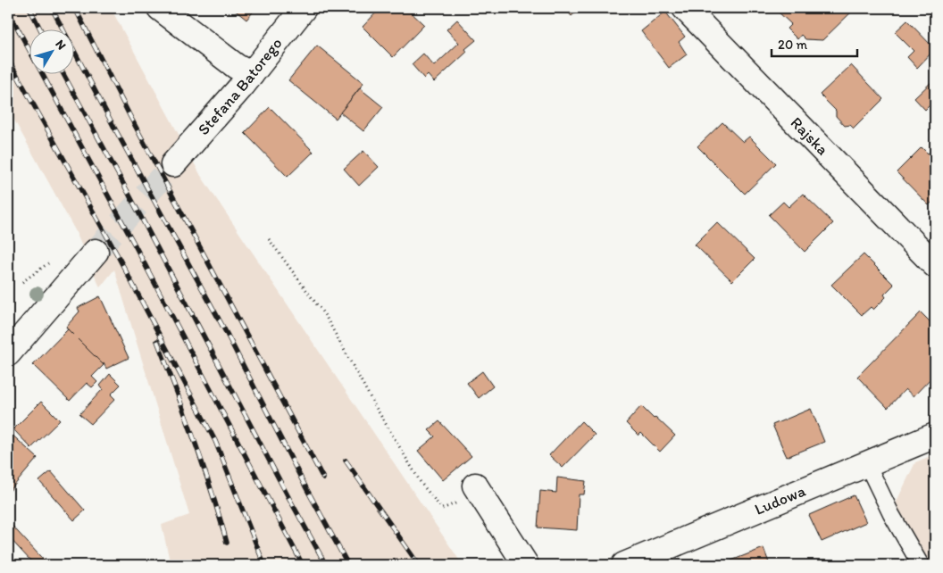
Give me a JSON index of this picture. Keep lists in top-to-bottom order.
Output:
{
  "streets": {
    "street": ["Stefana Batorego", "Rajska", "Ludowa"]
  },
  "scale_bar": "20 m",
  "north": "top right"
}
